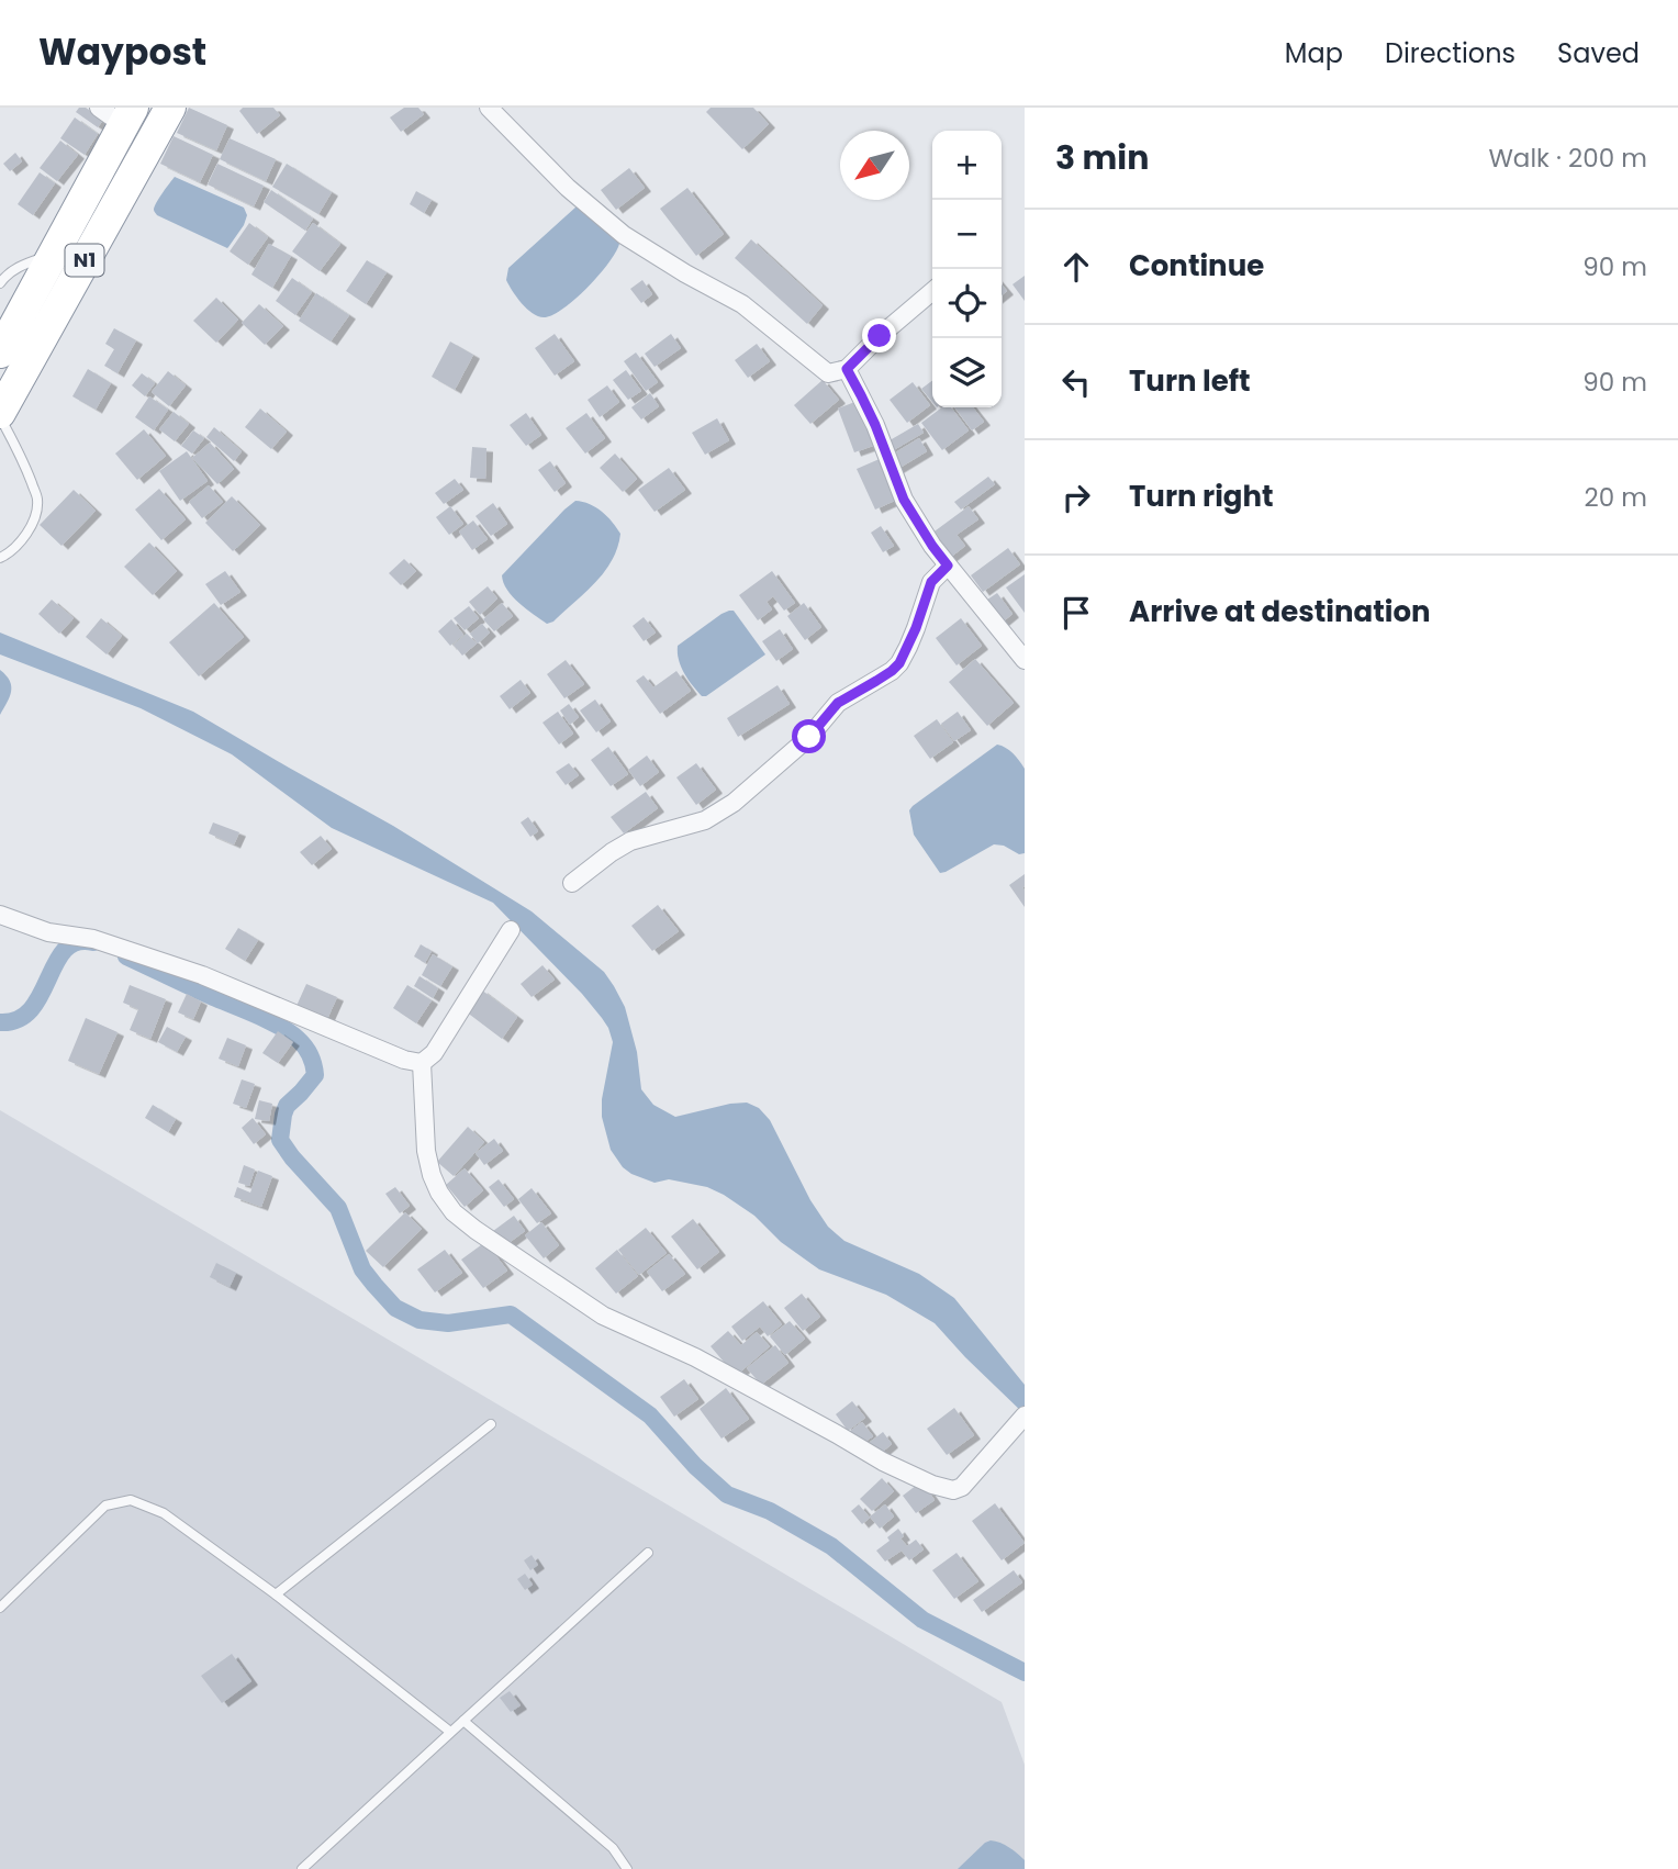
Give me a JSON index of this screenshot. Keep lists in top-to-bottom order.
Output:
{
  "streets": {
    "highway": ["N1"]
  },
  "north": "bottom left",
  "page": {
    "header": "Waypost",
    "nav": ["Map", "Directions", "Saved"],
    "heading": ["3 min", "Walk · 200 m"],
    "map_buttons": ["+", "−"],
    "list": [
      ["Continue", "90 m"],
      ["Turn left", "90 m"],
      ["Turn right", "20 m"],
      "Arrive at destination"
    ]
  }
}
